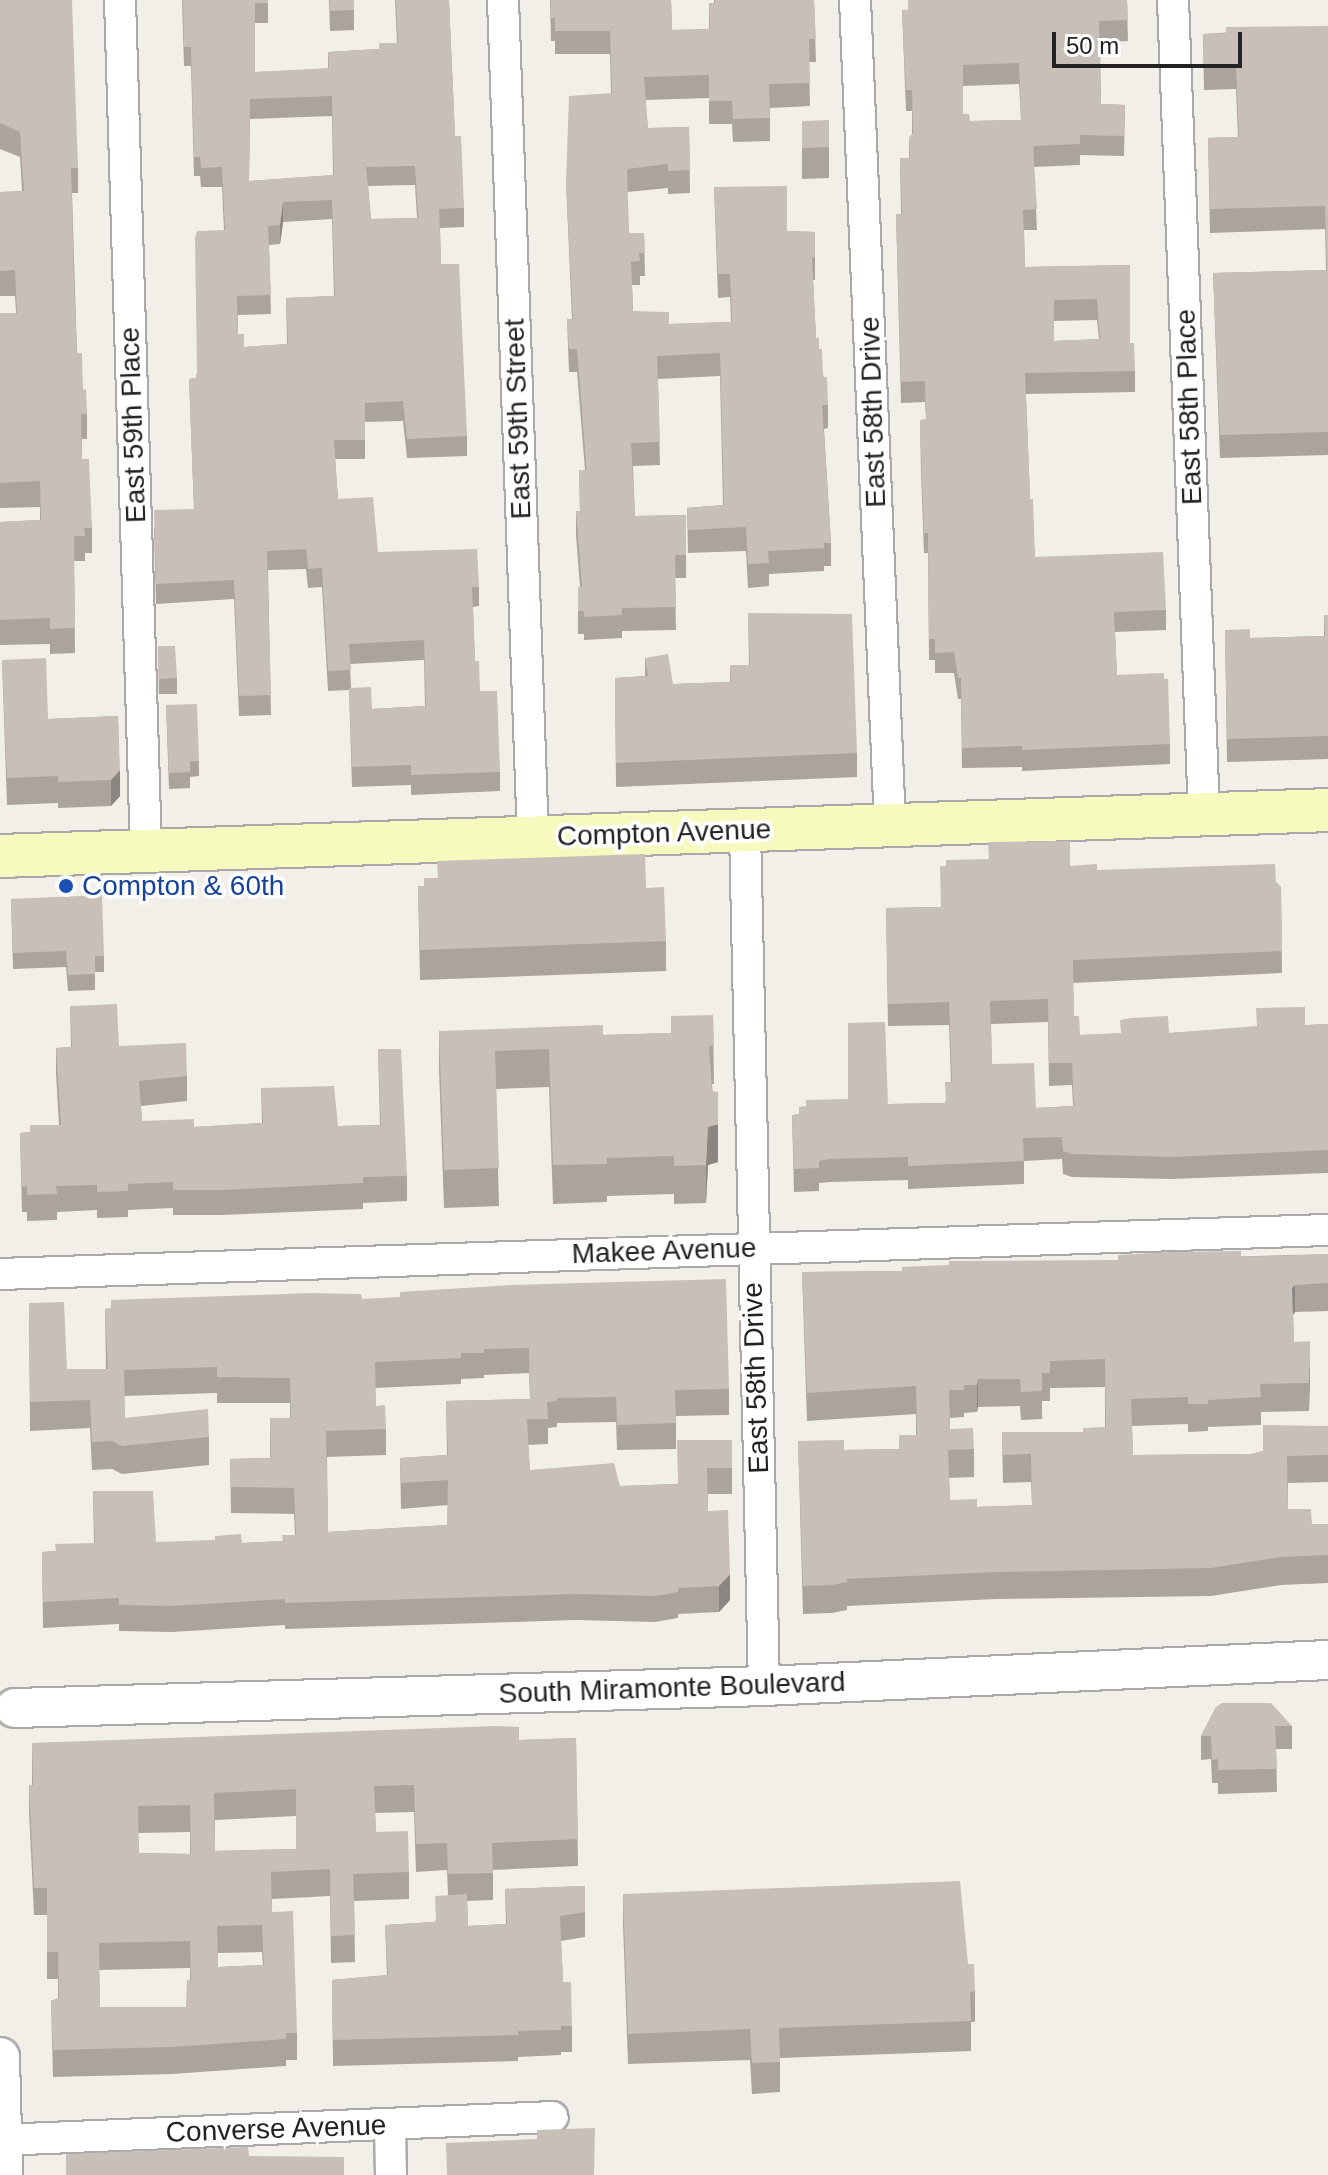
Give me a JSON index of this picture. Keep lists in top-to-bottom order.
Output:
{
  "streets": {
    "main road": ["Compton Avenue"],
    "street": [
      "East 58th Place",
      "East 58th Drive",
      "East 59th Street",
      "East 59th Place",
      "Makee Avenue",
      "South Miramonte Boulevard",
      "Converse Avenue"
    ]
  },
  "crossings": [
    ["East 58th Place", "Compton Avenue"],
    ["East 58th Drive", "Compton Avenue"],
    ["East 58th Drive", "Makee Avenue"],
    ["East 58th Drive", "South Miramonte Boulevard"],
    ["East 59th Street", "Compton Avenue"],
    ["East 59th Place", "Compton Avenue"]
  ],
  "places": ["Compton & 60th"],
  "scale_bar": "50 m"
}
